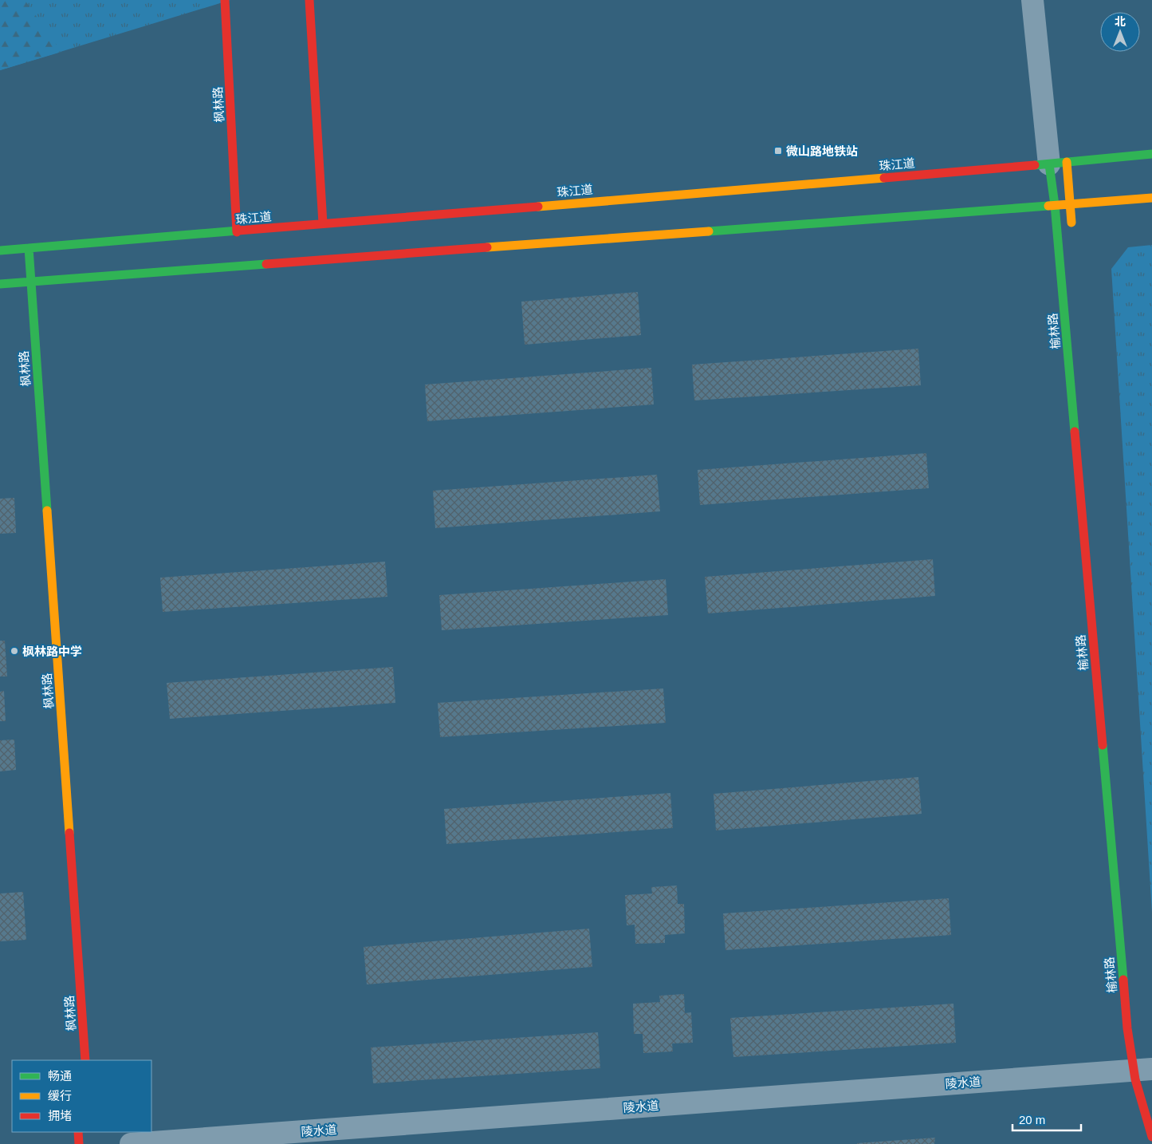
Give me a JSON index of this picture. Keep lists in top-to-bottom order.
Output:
{
  "streets": {
    "street": [
      "枫林路",
      "珠江道",
      "榆林路",
      "陵水道"
    ]
  },
  "crossings": [
    ["枫林路", "珠江道"],
    ["珠江道", "榆林路"],
    ["榆林路", "陵水道"]
  ],
  "places": {
    "transit": ["微山路地铁站"],
    "other": ["枫林路中学"]
  },
  "legend": ["畅通", "缓行", "拥堵"],
  "scale_bar": "20 m",
  "north": "top"
}
